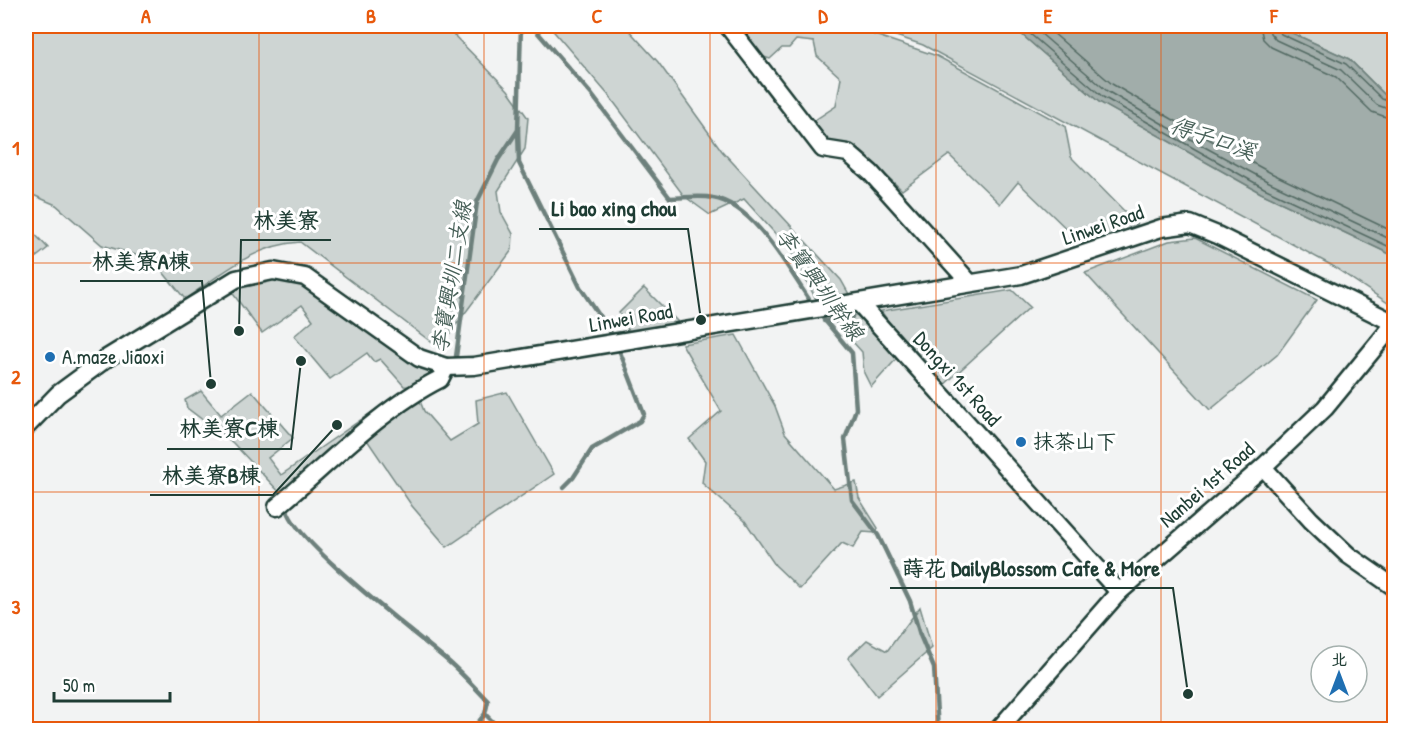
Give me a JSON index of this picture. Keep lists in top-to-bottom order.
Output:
{
  "streets": {
    "street": ["Linwei Road", "Dongxi 1st Road", "Nanbei 1st Road"]
  },
  "crossings": [
    ["Linwei Road", "Dongxi 1st Road"],
    ["Linwei Road", "Nanbei 1st Road"],
    ["Dongxi 1st Road", "Nanbei 1st Road"]
  ],
  "water": ["得子口溪", "李寶興圳二支線", "李寶興圳幹線"],
  "places": [
    "Li bao xing chou",
    "林美寮",
    "A.maze Jiaoxi",
    "林美寮C棟",
    "林美寮A棟",
    "林美寮B棟",
    "抹茶山下",
    "蒔花 DailyBlossom Cafe & More"
  ],
  "scale_bar": "50 m",
  "north": "top",
  "grid": {
    "columns": [
      "A",
      "B",
      "C",
      "D",
      "E",
      "F"
    ],
    "rows": ["1", "2", "3"]
  }
}
